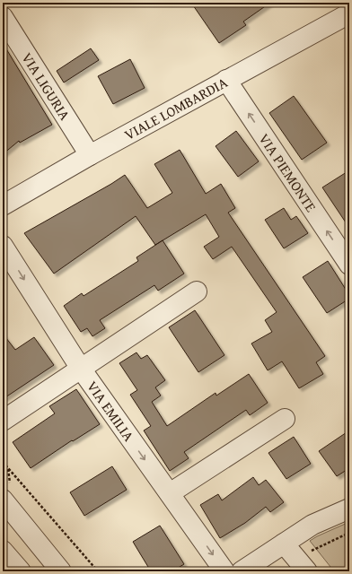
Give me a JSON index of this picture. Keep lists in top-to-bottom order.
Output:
{
  "streets": {
    "street": [
      "VIA LIGURIA",
      "VIALE LOMBARDIA",
      "VIA PIEMONTE",
      "VIA EMILIA"
    ]
  },
  "crossings": [
    ["VIA LIGURIA", "VIALE LOMBARDIA"],
    ["VIALE LOMBARDIA", "VIA PIEMONTE"]
  ],
  "one_way": ["VIA PIEMONTE", "VIA EMILIA"]
}
